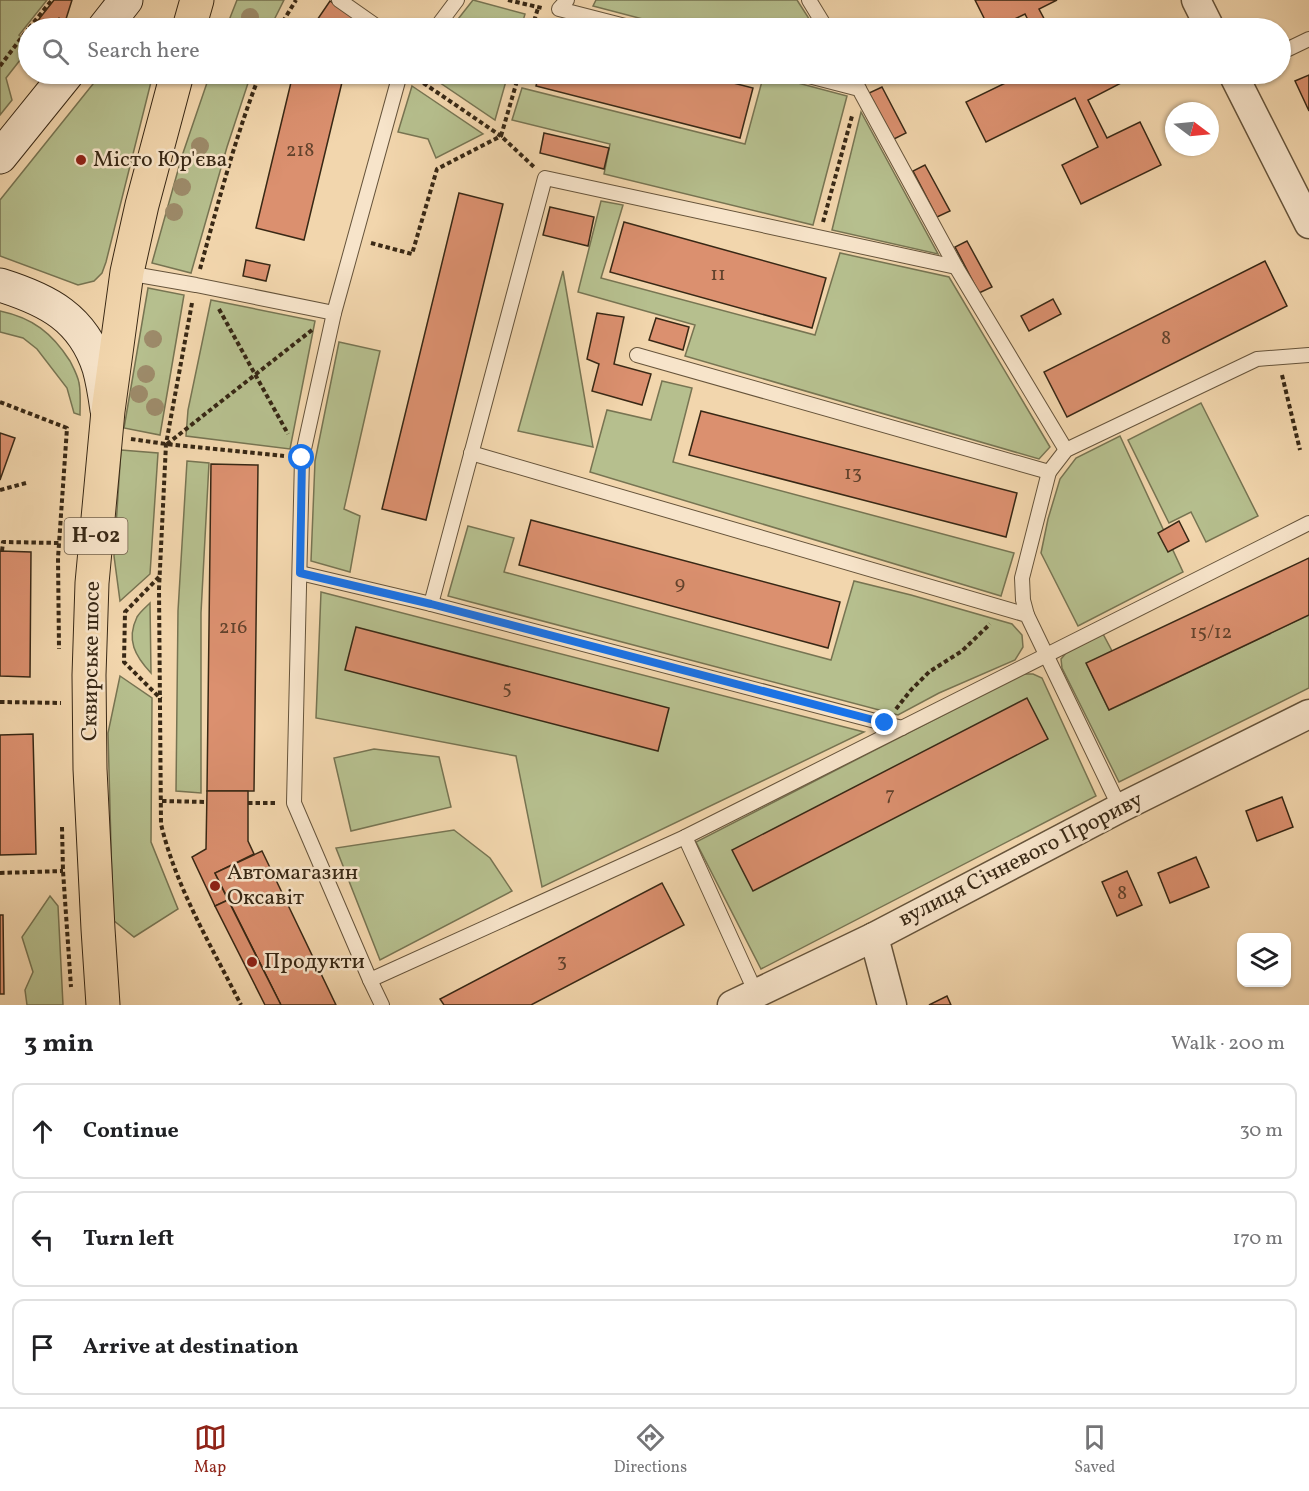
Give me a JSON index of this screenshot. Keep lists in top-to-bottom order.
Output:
{
  "streets": {
    "main road": ["Н-02", "Сквирське шосе"],
    "street": ["вулиця Січневого Прориву"]
  },
  "places": ["Місто Юр'єва", "Автомагазин Оксавіт", "Продукти"],
  "house_numbers": [
    "218",
    "11",
    "8",
    "13",
    "9",
    "216",
    "15/12",
    "5",
    "7",
    "8",
    "3"
  ],
  "north": "right",
  "page": {
    "search": "Search here",
    "heading": ["3 min", "Walk · 200 m"],
    "list": [
      ["Continue", "30 m"],
      ["Turn left", "170 m"],
      "Arrive at destination"
    ],
    "nav": ["Map", "Directions", "Saved"]
  }
}
